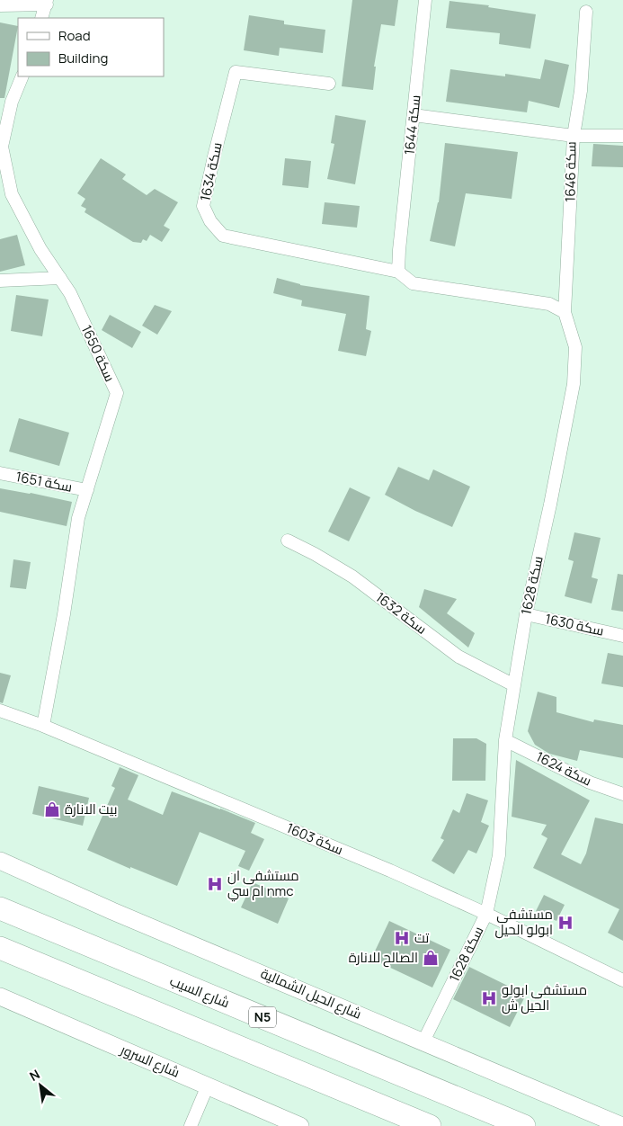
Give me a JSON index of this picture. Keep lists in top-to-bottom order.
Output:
{
  "streets": {
    "highway": ["شارع السيب", "N5"],
    "street": [
      "سكة 1644",
      "سكة 1634",
      "سكة 1646",
      "سكة 1650",
      "سكة 1651",
      "سكة 1628",
      "سكة 1632",
      "سكة 1630",
      "سكة 1624",
      "سكة 1603",
      "شارع الحيل الشمالية",
      "شارع السرور"
    ]
  },
  "crossings": [
    ["سكة 1644", "سكة 1634"],
    ["سكة 1644", "سكة 1646"],
    ["سكة 1646", "سكة 1628"],
    ["سكة 1650", "سكة 1651"],
    ["سكة 1650", "سكة 1603"],
    ["سكة 1628", "سكة 1632"],
    ["سكة 1628", "سكة 1630"],
    ["سكة 1628", "سكة 1624"],
    ["سكة 1628", "سكة 1603"],
    ["سكة 1628", "شارع الحيل الشمالية"]
  ],
  "places": {
    "shop": ["بيت الانارة", "الصالح للانارة"],
    "hospital": [
      "مستشفى ان ام سي nmc",
      "مستشفى ابولو الحيل",
      "تت",
      "مستشفى ابولو الحيل ش"
    ]
  },
  "legend": ["Road", "Building"],
  "north": "top left"
}
